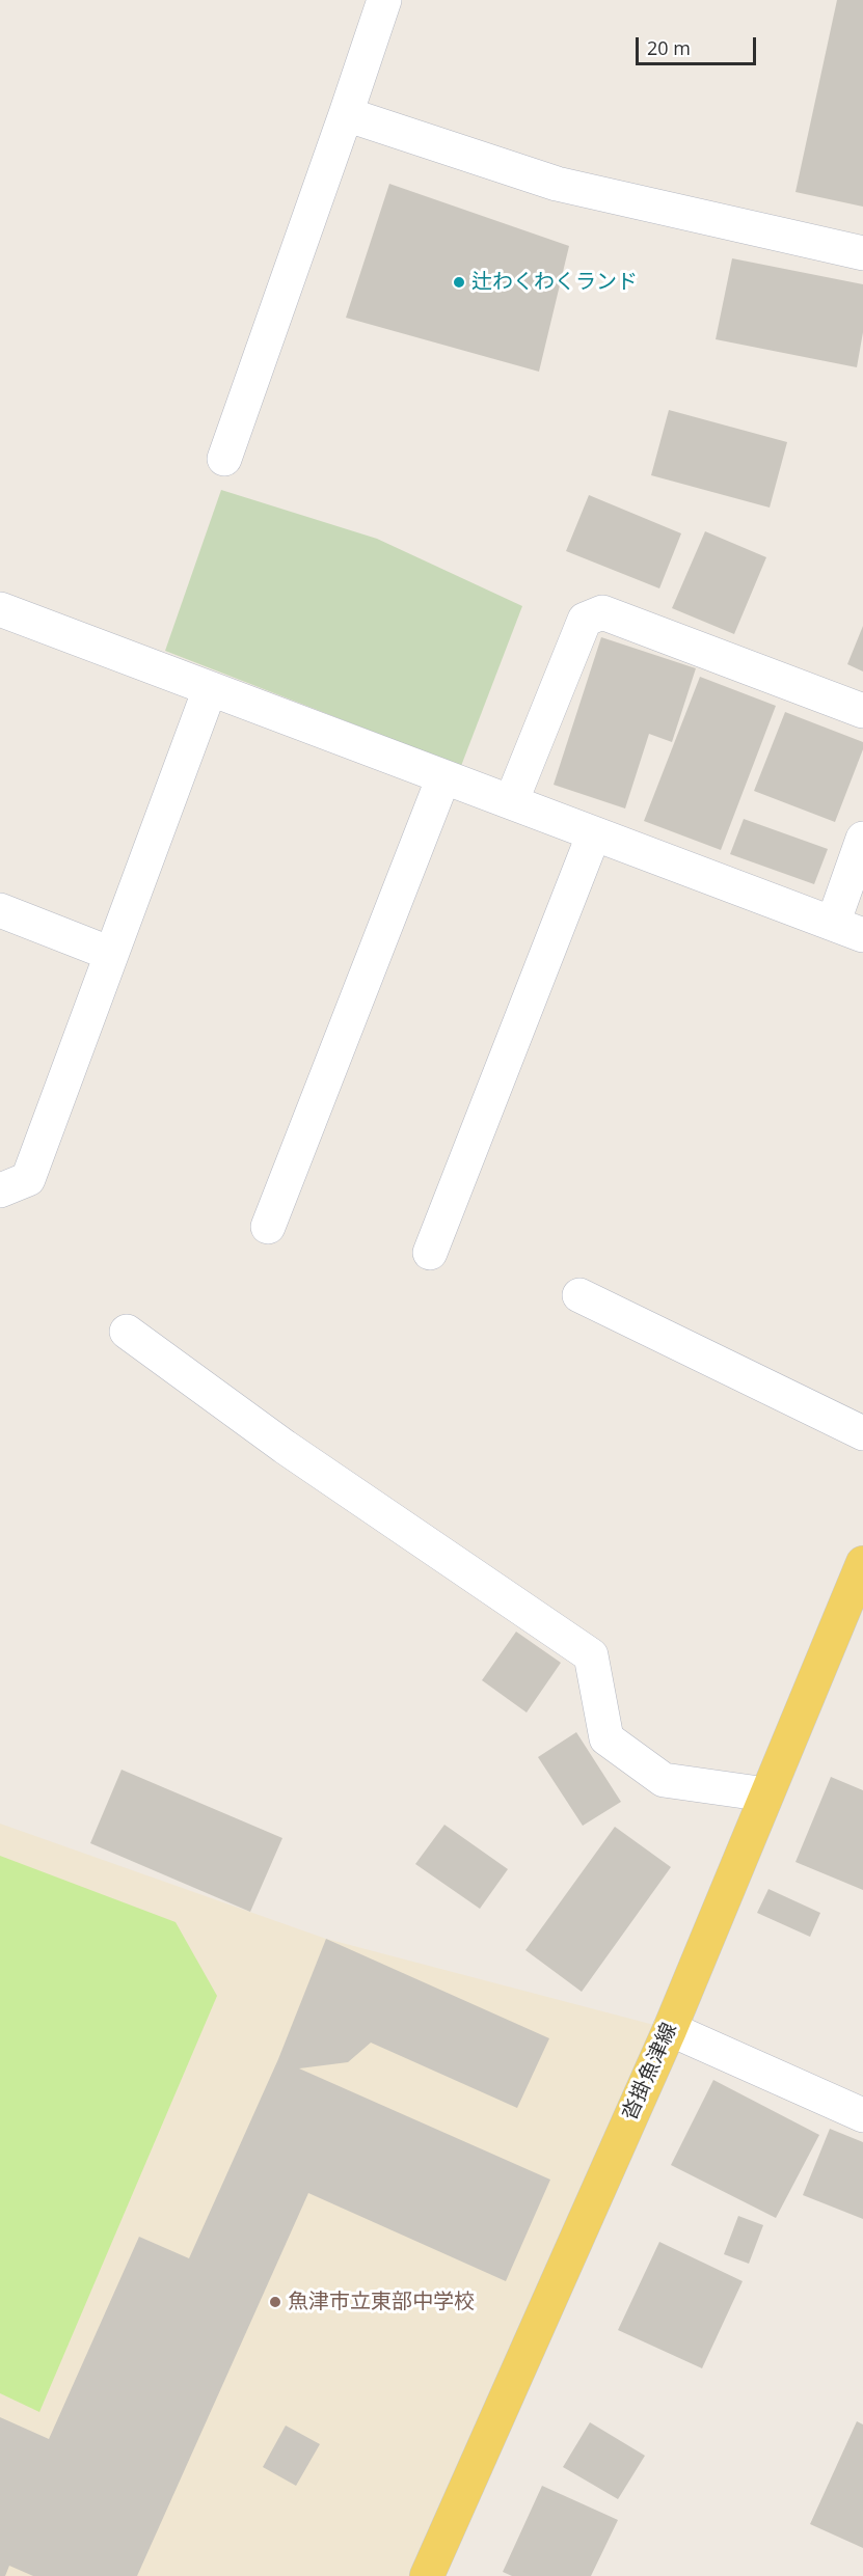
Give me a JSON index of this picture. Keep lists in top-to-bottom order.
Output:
{
  "streets": {
    "main road": ["沓掛魚津線"]
  },
  "places": ["辻わくわくランド", "魚津市立東部中学校"],
  "scale_bar": "20 m"
}
